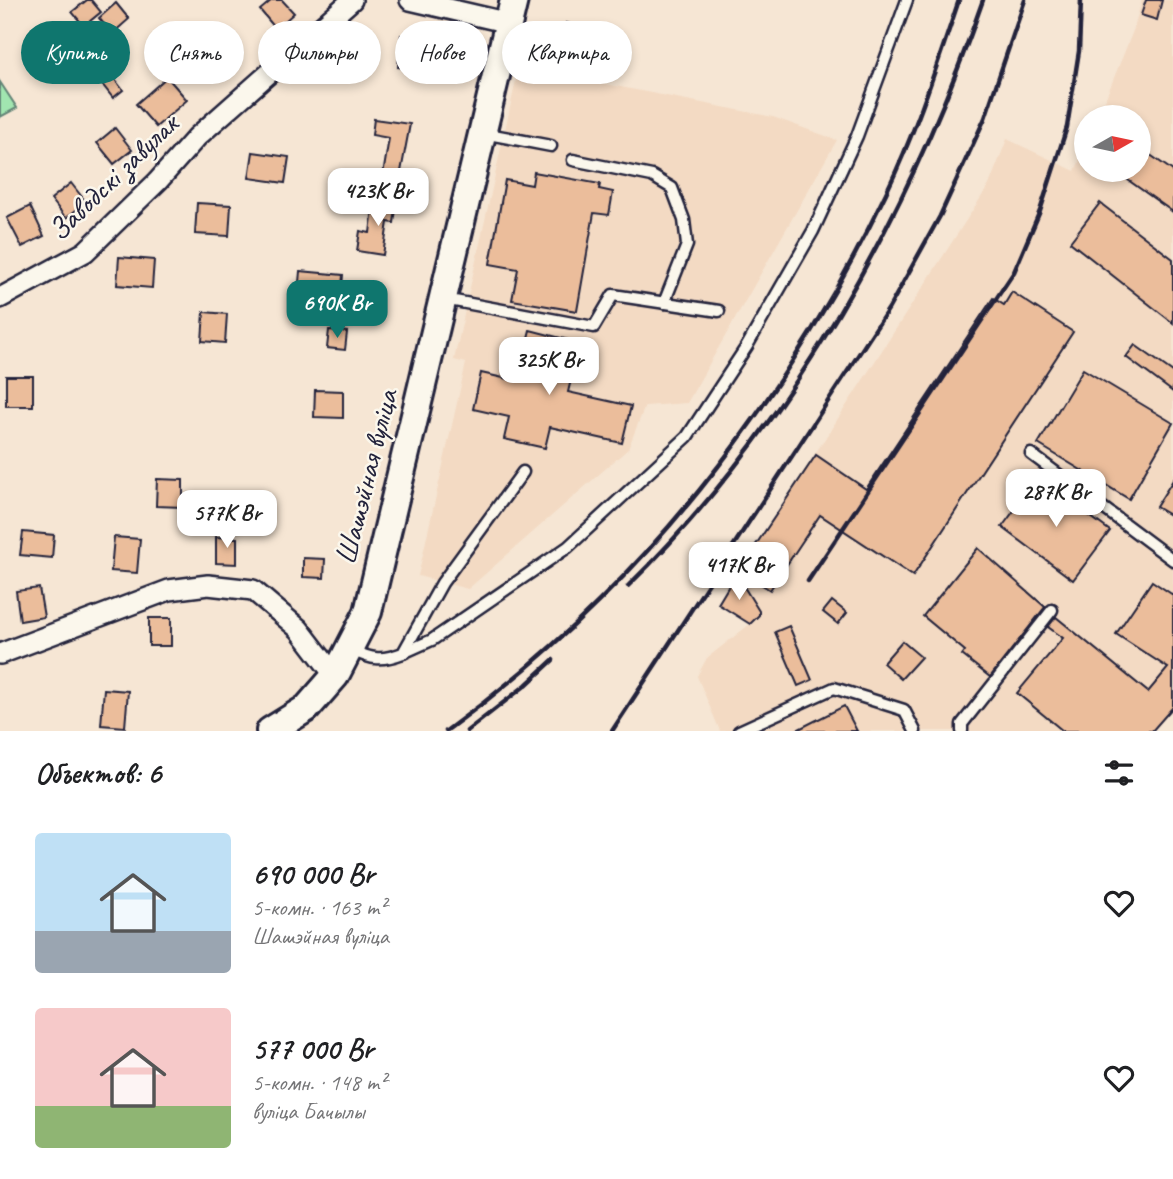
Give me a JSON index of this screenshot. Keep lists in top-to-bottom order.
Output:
{
  "streets": {
    "main road": ["Шашэйная вуліца"],
    "street": ["Заводскі завулак"]
  },
  "north": "right",
  "page": {
    "chip": [
      "Купить",
      "Снять",
      "Фильтры",
      "Новое",
      "Квартира"
    ],
    "price": [
      "423K Br",
      "690K Br",
      "325K Br",
      "287K Br",
      "577K Br",
      "417K Br"
    ],
    "heading": "Объектов: 6",
    "list": [
      {
        "name": "690 000 Br",
        "note": "5-комн. · 163 m² · Шашэйная вуліца"
      },
      {
        "name": "577 000 Br",
        "note": "5-комн. · 148 m² · вуліца Бачылы"
      }
    ]
  }
}
